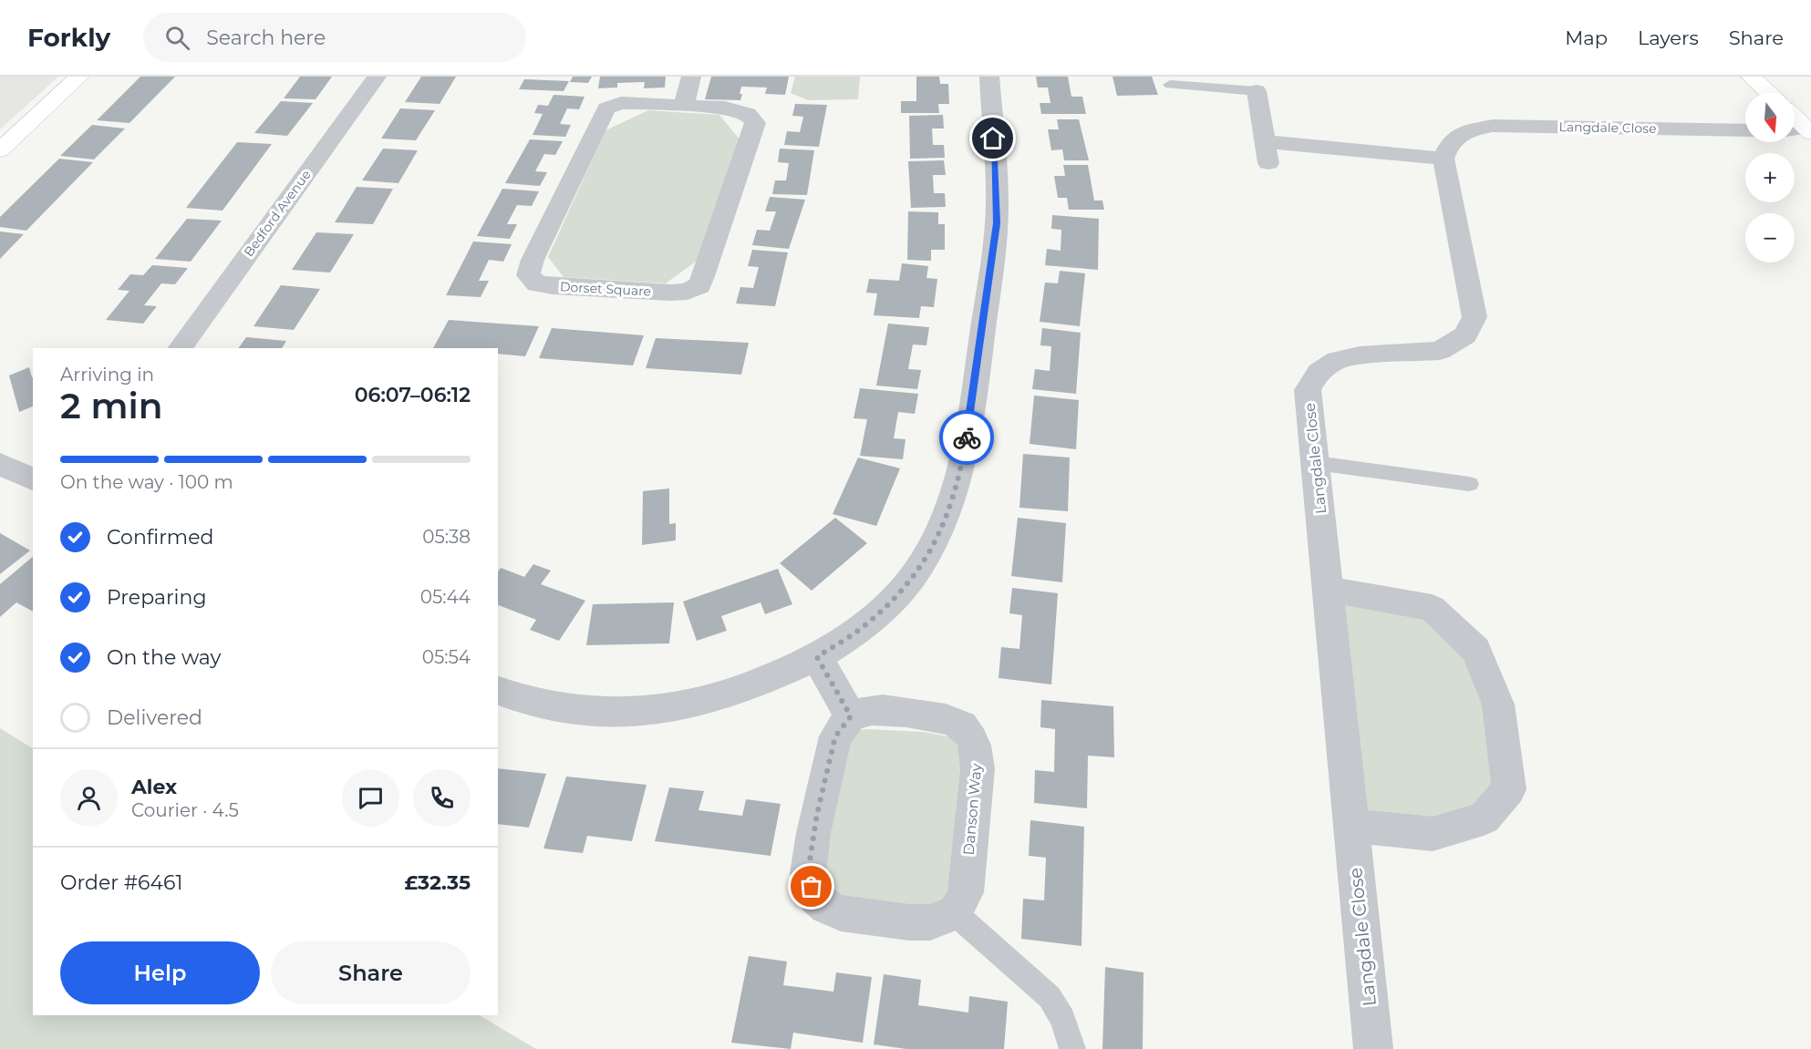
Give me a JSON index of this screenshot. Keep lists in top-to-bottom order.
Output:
{
  "streets": {
    "street": [
      "Langdale Close",
      "Bedford Avenue",
      "Dorset Square",
      "Danson Way"
    ]
  },
  "north": "bottom",
  "page": {
    "header": "Forkly",
    "search": "Search here",
    "nav": ["Map", "Layers", "Share"],
    "map_buttons": ["+", "−"],
    "heading": ["2 min", "Arriving in", "06:07–06:12"],
    "panel": [
      "Alex",
      "Courier · 4.5",
      "Order #6461",
      "£32.35"
    ],
    "bar": "On the way · 100 m",
    "list": [
      ["Confirmed", "05:38"],
      ["Preparing", "05:44"],
      ["On the way", "05:54"],
      "Delivered"
    ],
    "buttons": ["Help", "Share"]
  }
}
